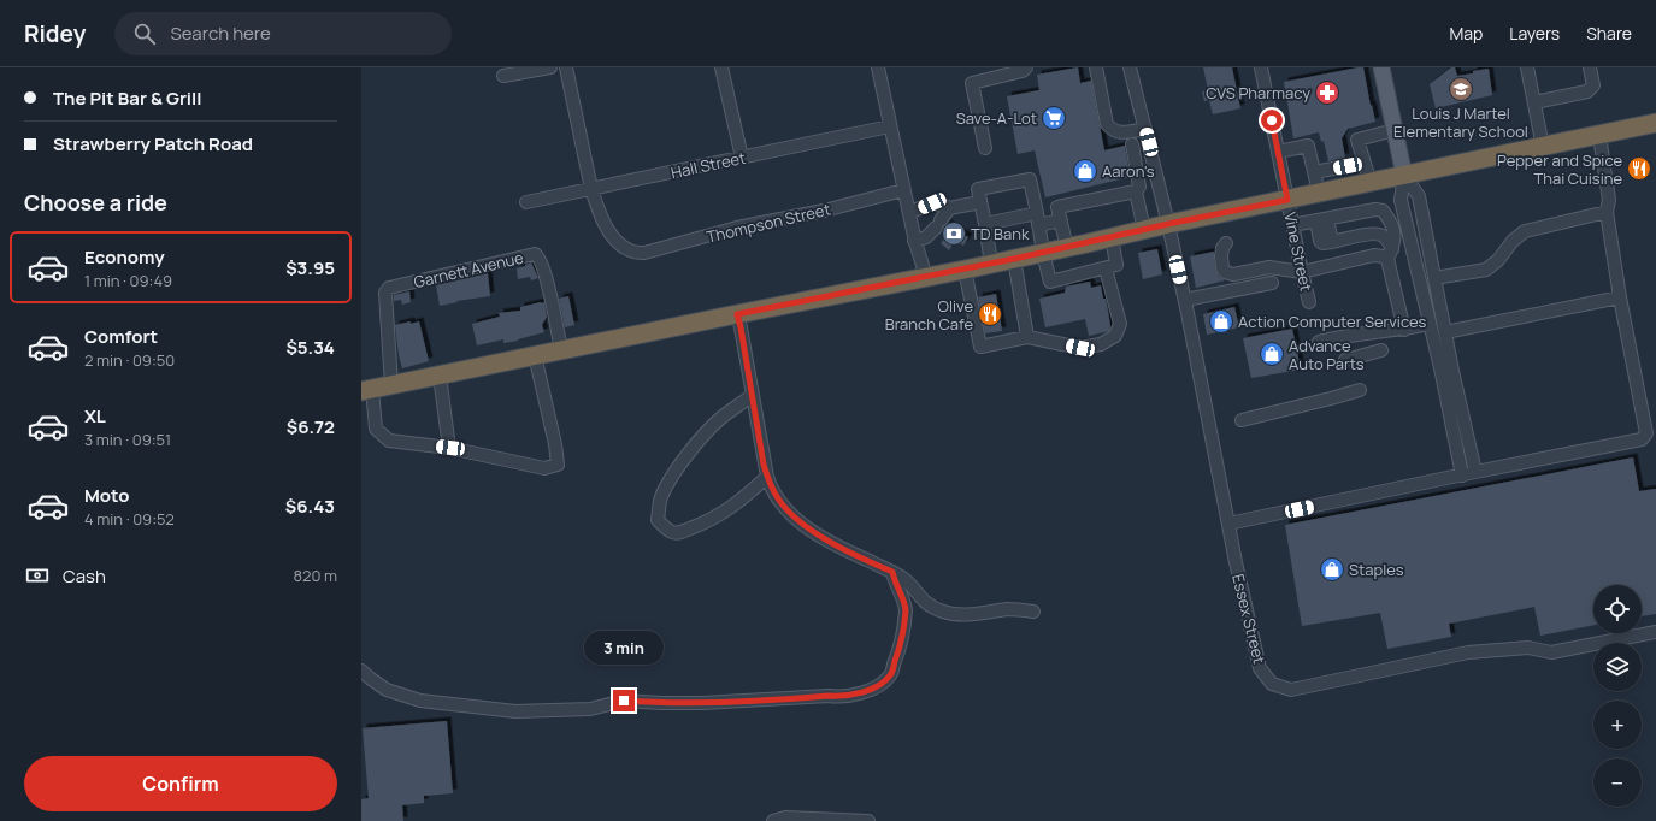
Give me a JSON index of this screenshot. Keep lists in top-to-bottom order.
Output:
{
  "streets": {
    "street": [
      "Hall Street",
      "Thompson Street",
      "Vine Street",
      "Garnett Avenue",
      "Essex Street"
    ]
  },
  "crossings": [
    ["Hall Street", "Thompson Street"]
  ],
  "places": {
    "school or university": ["Louis J Martel Elementary School"],
    "pharmacy": ["CVS Pharmacy"],
    "supermarket": ["Save-A-Lot"],
    "restaurant": ["Pepper and Spice Thai Cuisine", "Olive Branch Cafe"],
    "shop": [
      "Aaron's",
      "Action Computer Services",
      "Advance Auto Parts",
      "Staples"
    ],
    "bank": ["TD Bank"]
  },
  "page": {
    "header": "Ridey",
    "search": "Search here",
    "nav": ["Map", "Layers", "Share"],
    "banner": ["The Pit Bar & Grill", "Strawberry Patch Road"],
    "heading": "Choose a ride",
    "list": [
      {
        "name": "Economy",
        "note": "1 min · 09:49",
        "value": "$3.95"
      },
      {
        "name": "Comfort",
        "note": "2 min · 09:50",
        "value": "$5.34"
      },
      {
        "name": "XL",
        "note": "3 min · 09:51",
        "value": "$6.72"
      },
      {
        "name": "Moto",
        "note": "4 min · 09:52",
        "value": "$6.43"
      }
    ],
    "pay": ["Cash", "820 m"],
    "map_buttons": ["+", "−"],
    "bubble": "3 min",
    "buttons": "Confirm"
  }
}
